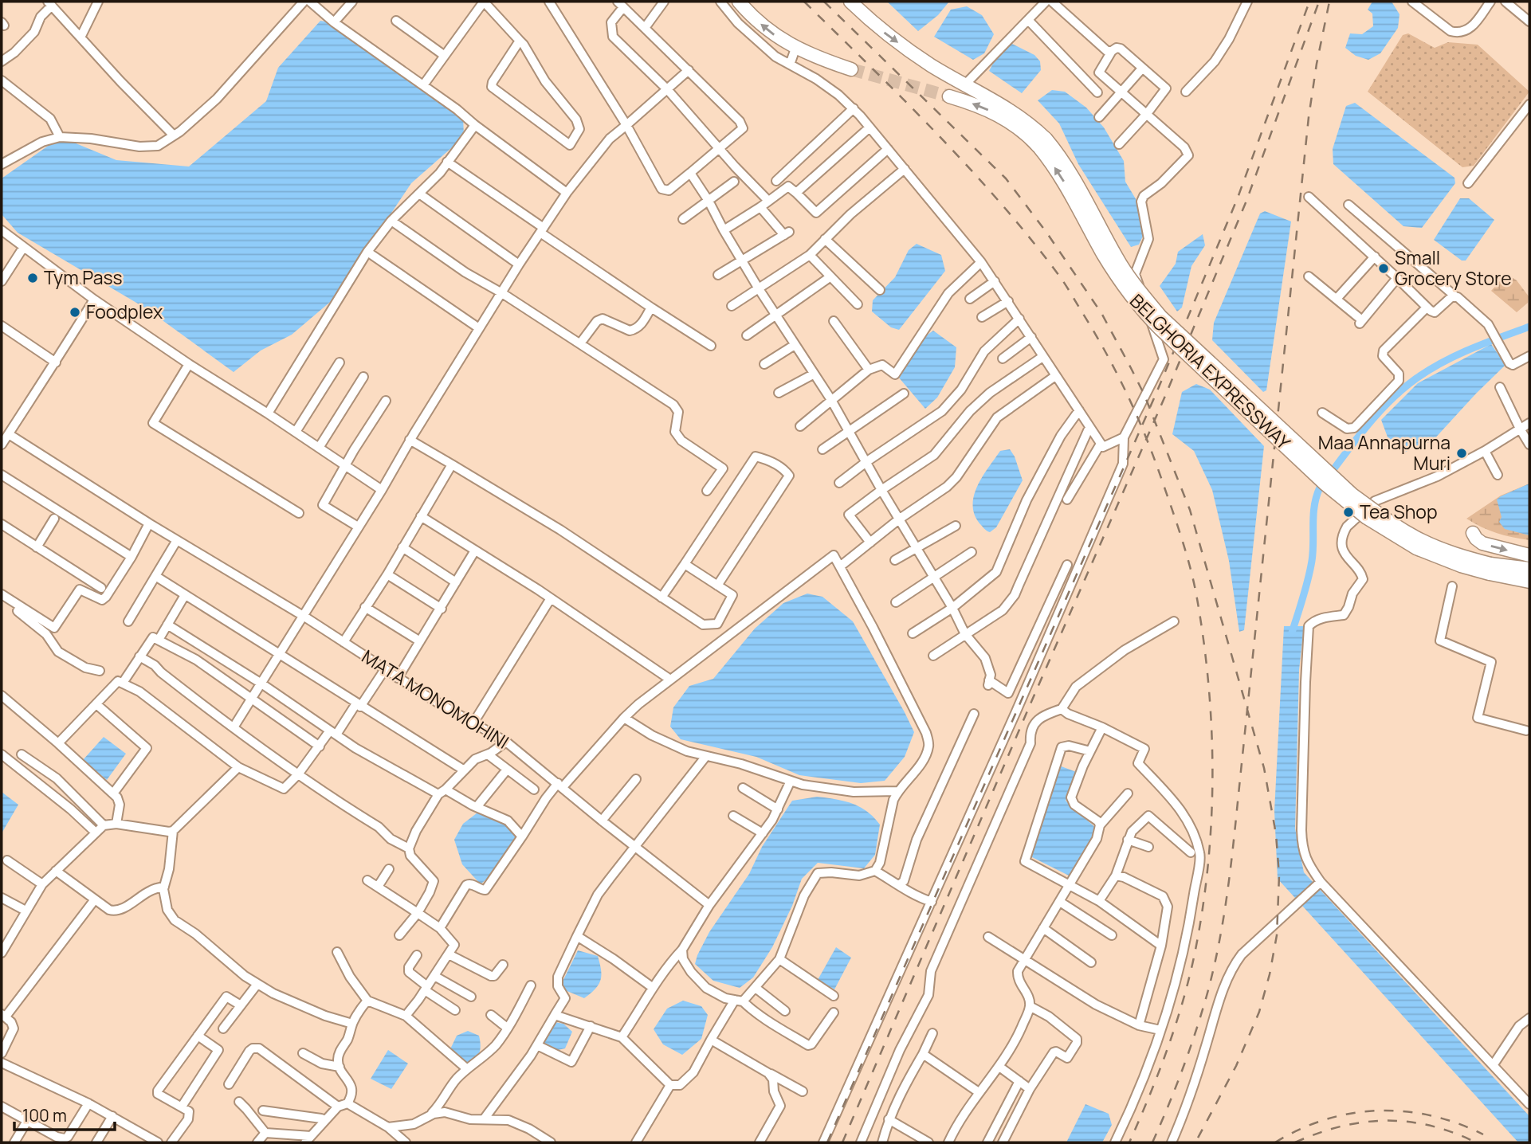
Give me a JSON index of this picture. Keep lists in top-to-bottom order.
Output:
{
  "streets": {
    "highway": ["BELGHORIA EXPRESSWAY"],
    "street": ["MATA MONOMOHINI"]
  },
  "places": [
    "Small Grocery Store",
    "Tym Pass",
    "Foodplex",
    "Maa Annapurna Muri",
    "Tea Shop"
  ],
  "scale_bar": "100 m"
}
